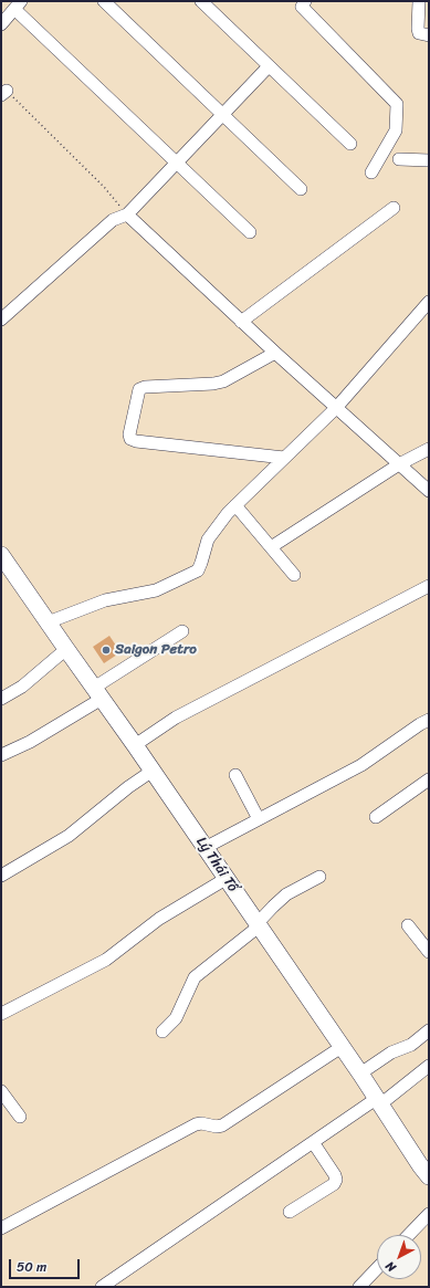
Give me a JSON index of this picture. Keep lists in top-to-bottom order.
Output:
{
  "streets": {
    "main road": ["Lý Thái Tổ"]
  },
  "places": ["Saigon Petro"],
  "scale_bar": "50 m",
  "north": "bottom left"
}
